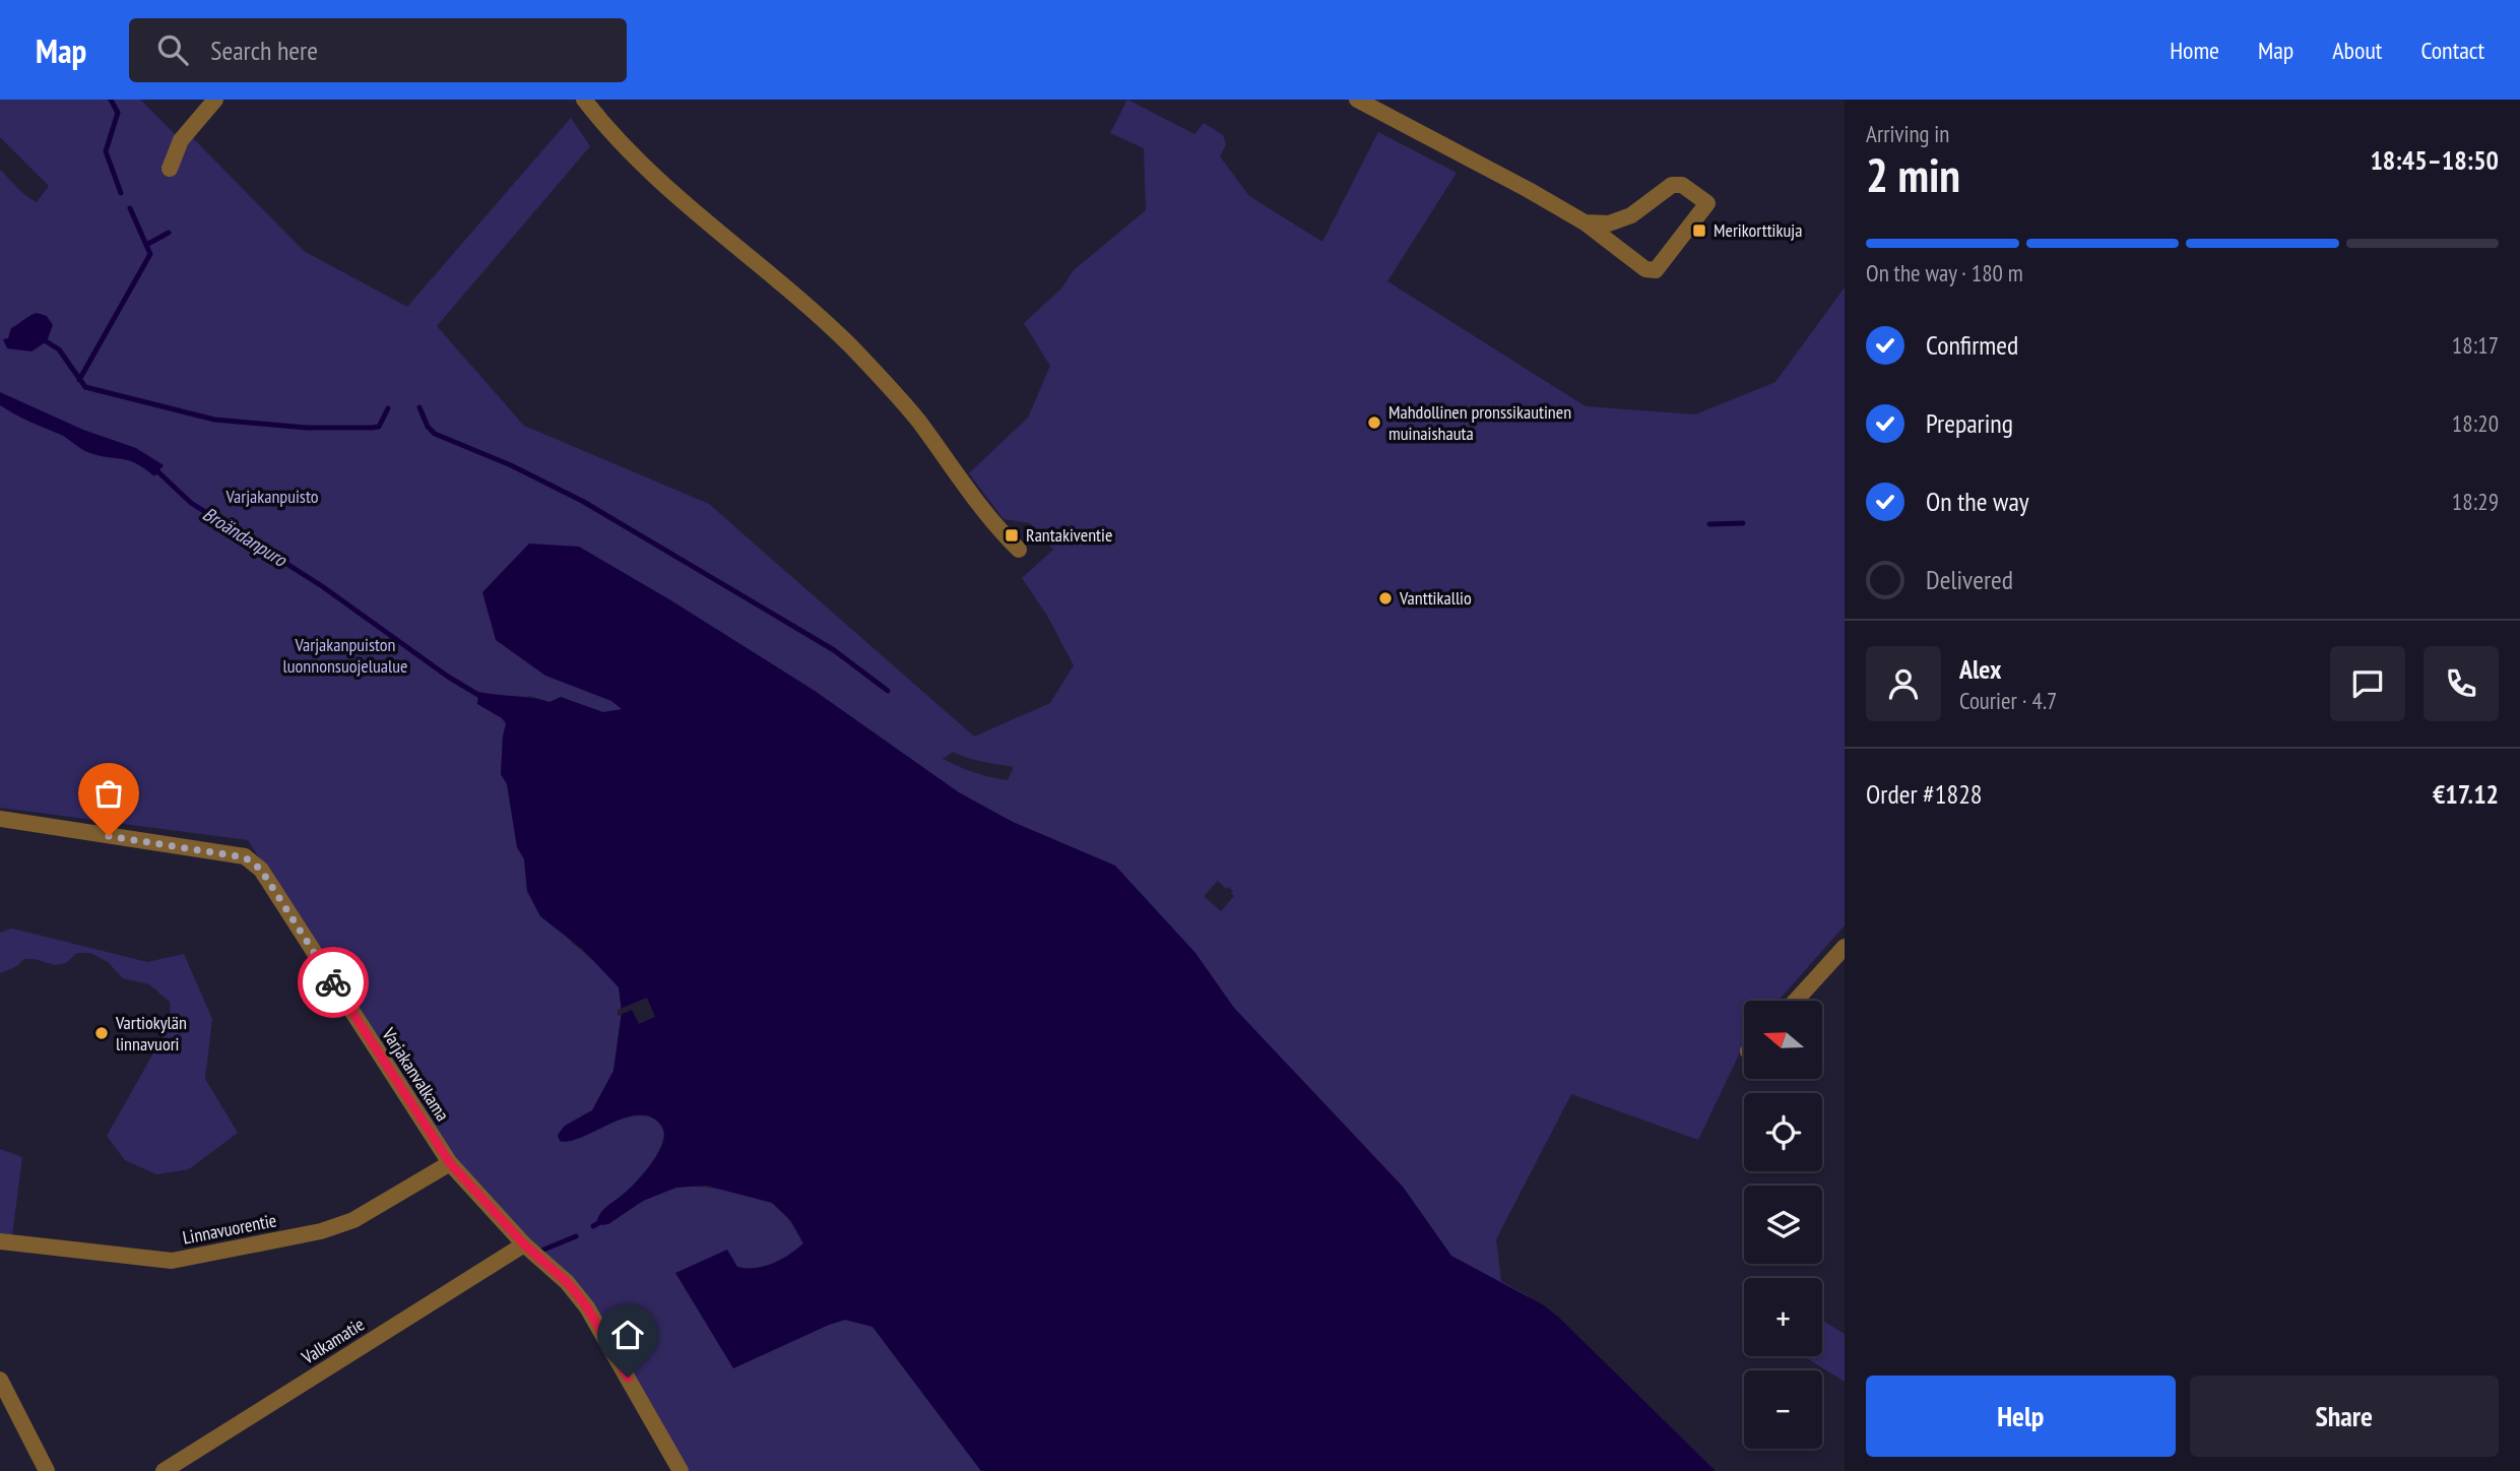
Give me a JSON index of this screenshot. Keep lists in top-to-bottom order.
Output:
{
  "streets": {
    "street": ["Varjakanvalkama", "Linnavuorentie", "Valkamatie"]
  },
  "crossings": [
    ["Varjakanvalkama", "Linnavuorentie"],
    ["Varjakanvalkama", "Valkamatie"]
  ],
  "water": ["Broändanpuro"],
  "parks": ["Varjakanpuisto", "Varjakanpuiston luonnonsuojelualue"],
  "places": {
    "transit": ["Merikorttikuja", "Rantakiventie"],
    "other": ["Mahdollinen pronssikautinen muinaishauta", "Vanttikallio", "Vartiokylän linnavuori"]
  },
  "north": "left",
  "page": {
    "header": "Map",
    "search": "Search here",
    "nav": [
      "Home",
      "Map",
      "About",
      "Contact"
    ],
    "heading": ["2 min", "Arriving in", "18:45–18:50"],
    "panel": [
      "Alex",
      "Courier · 4.7",
      "Order #1828",
      "€17.12"
    ],
    "bar": "On the way · 180 m",
    "list": [
      ["Confirmed", "18:17"],
      ["Preparing", "18:20"],
      ["On the way", "18:29"],
      "Delivered"
    ],
    "map_buttons": ["+", "−"],
    "buttons": ["Help", "Share"]
  }
}
